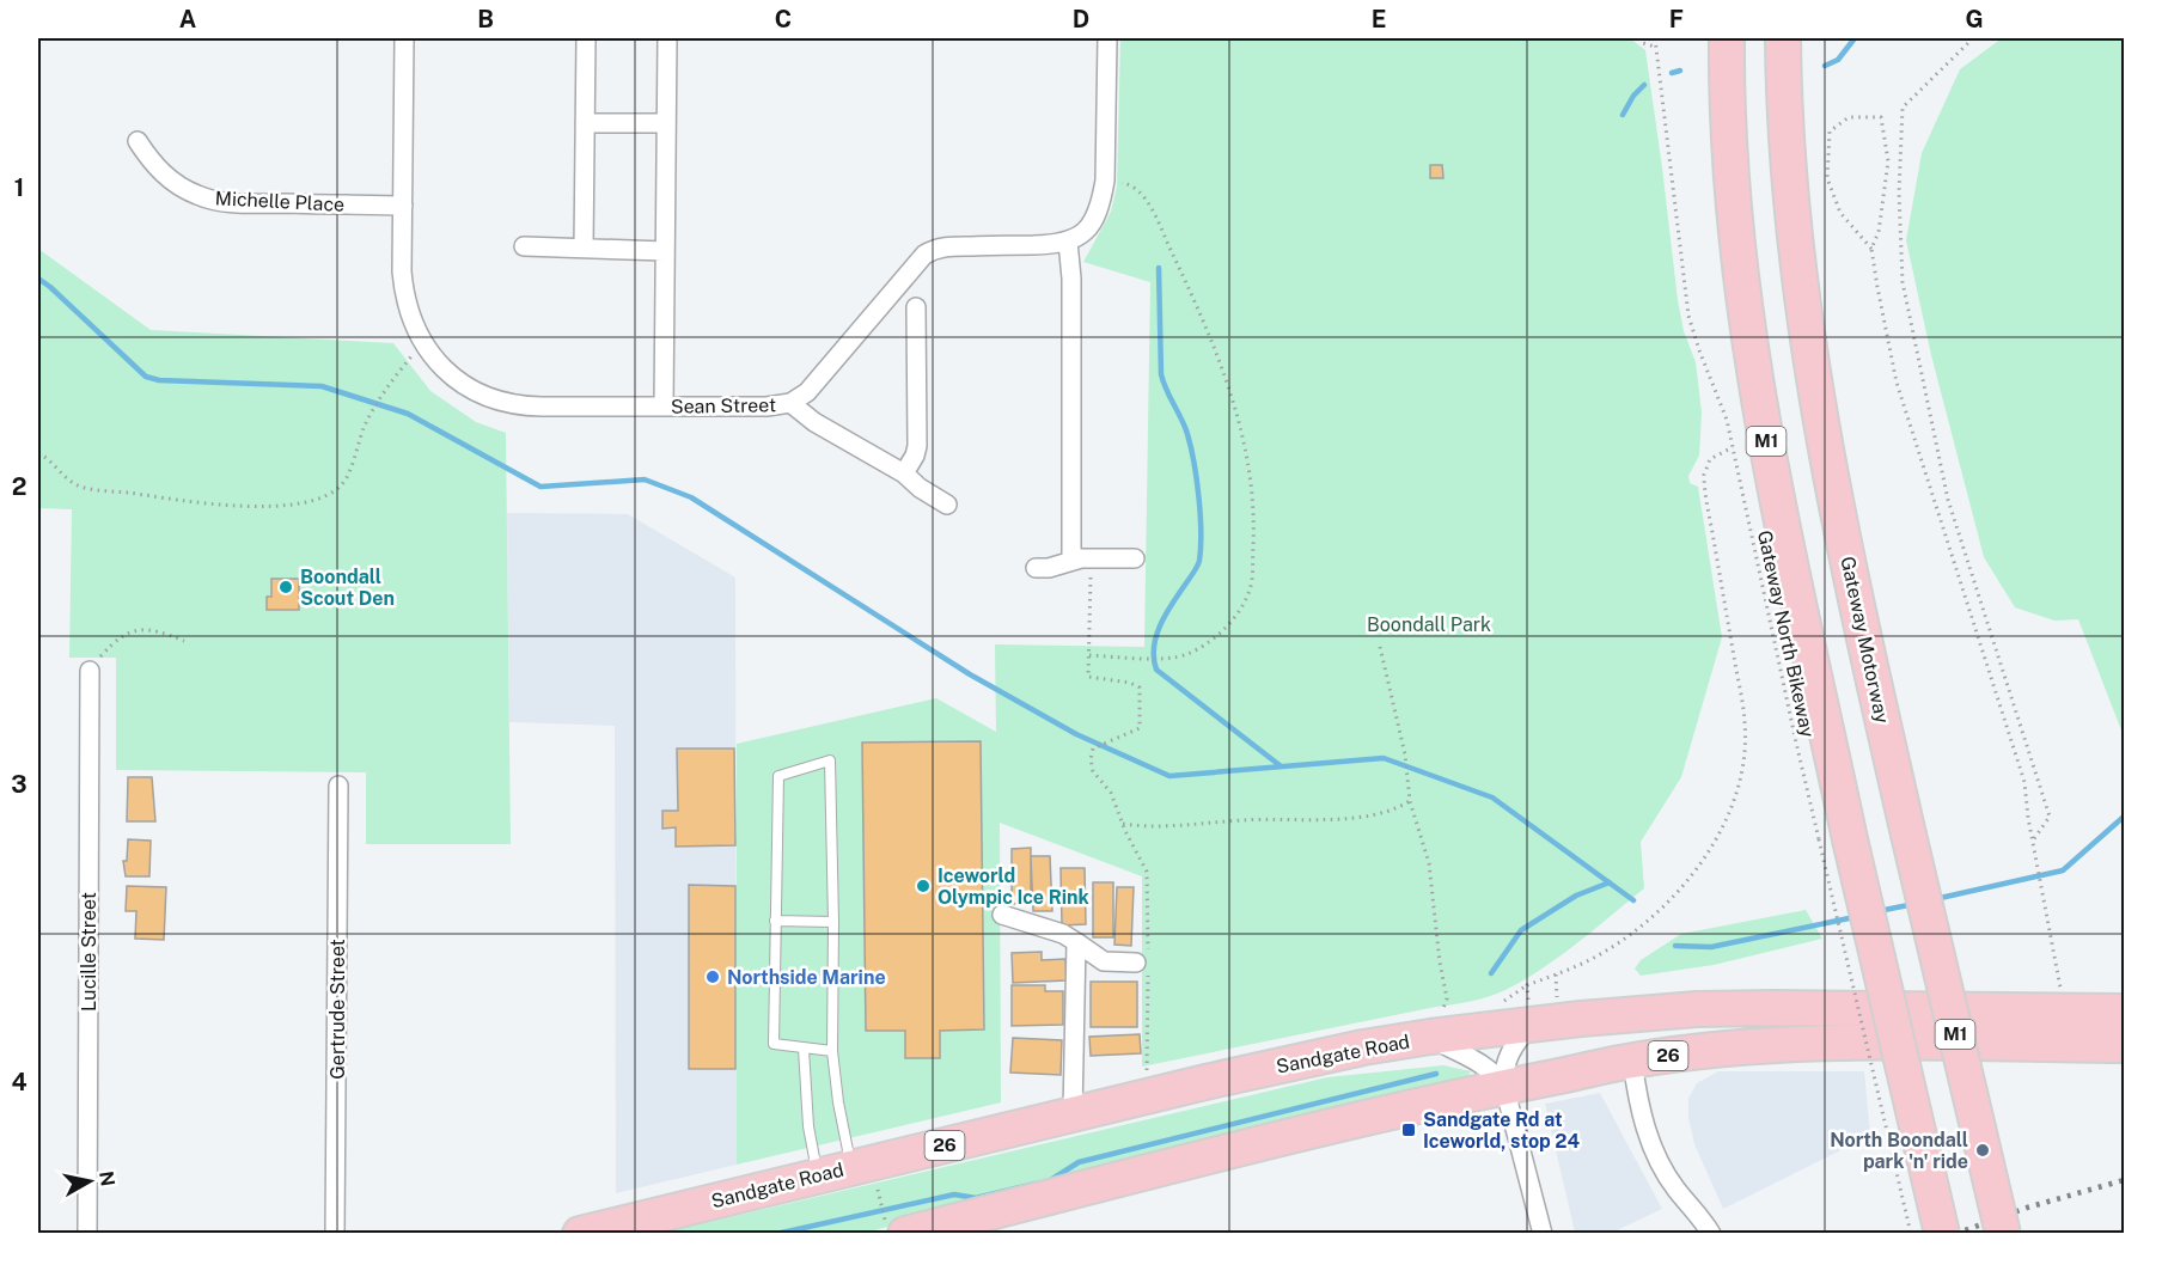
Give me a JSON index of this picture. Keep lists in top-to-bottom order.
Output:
{
  "streets": {
    "highway": [
      "M1",
      "Gateway Motorway",
      "Sandgate Road",
      "26"
    ],
    "street": [
      "Michelle Place",
      "Sean Street",
      "Lucille Street",
      "Gertrude Street"
    ],
    "path": ["Gateway North Bikeway"]
  },
  "crossings": [
    ["Michelle Place", "Sean Street"],
    ["M1", "Gateway North Bikeway"]
  ],
  "parks": ["Boondall Park"],
  "places": {
    "other": [
      "Boondall Scout Den",
      "Iceworld Olympic Ice Rink",
      "Northside Marine",
      "North Boondall park 'n' ride"
    ],
    "transit": ["Sandgate Rd at Iceworld, stop 24"]
  },
  "north": "right",
  "grid": {
    "columns": [
      "A",
      "B",
      "C",
      "D",
      "E",
      "F",
      "G"
    ],
    "rows": [
      "1",
      "2",
      "3",
      "4"
    ]
  }
}
